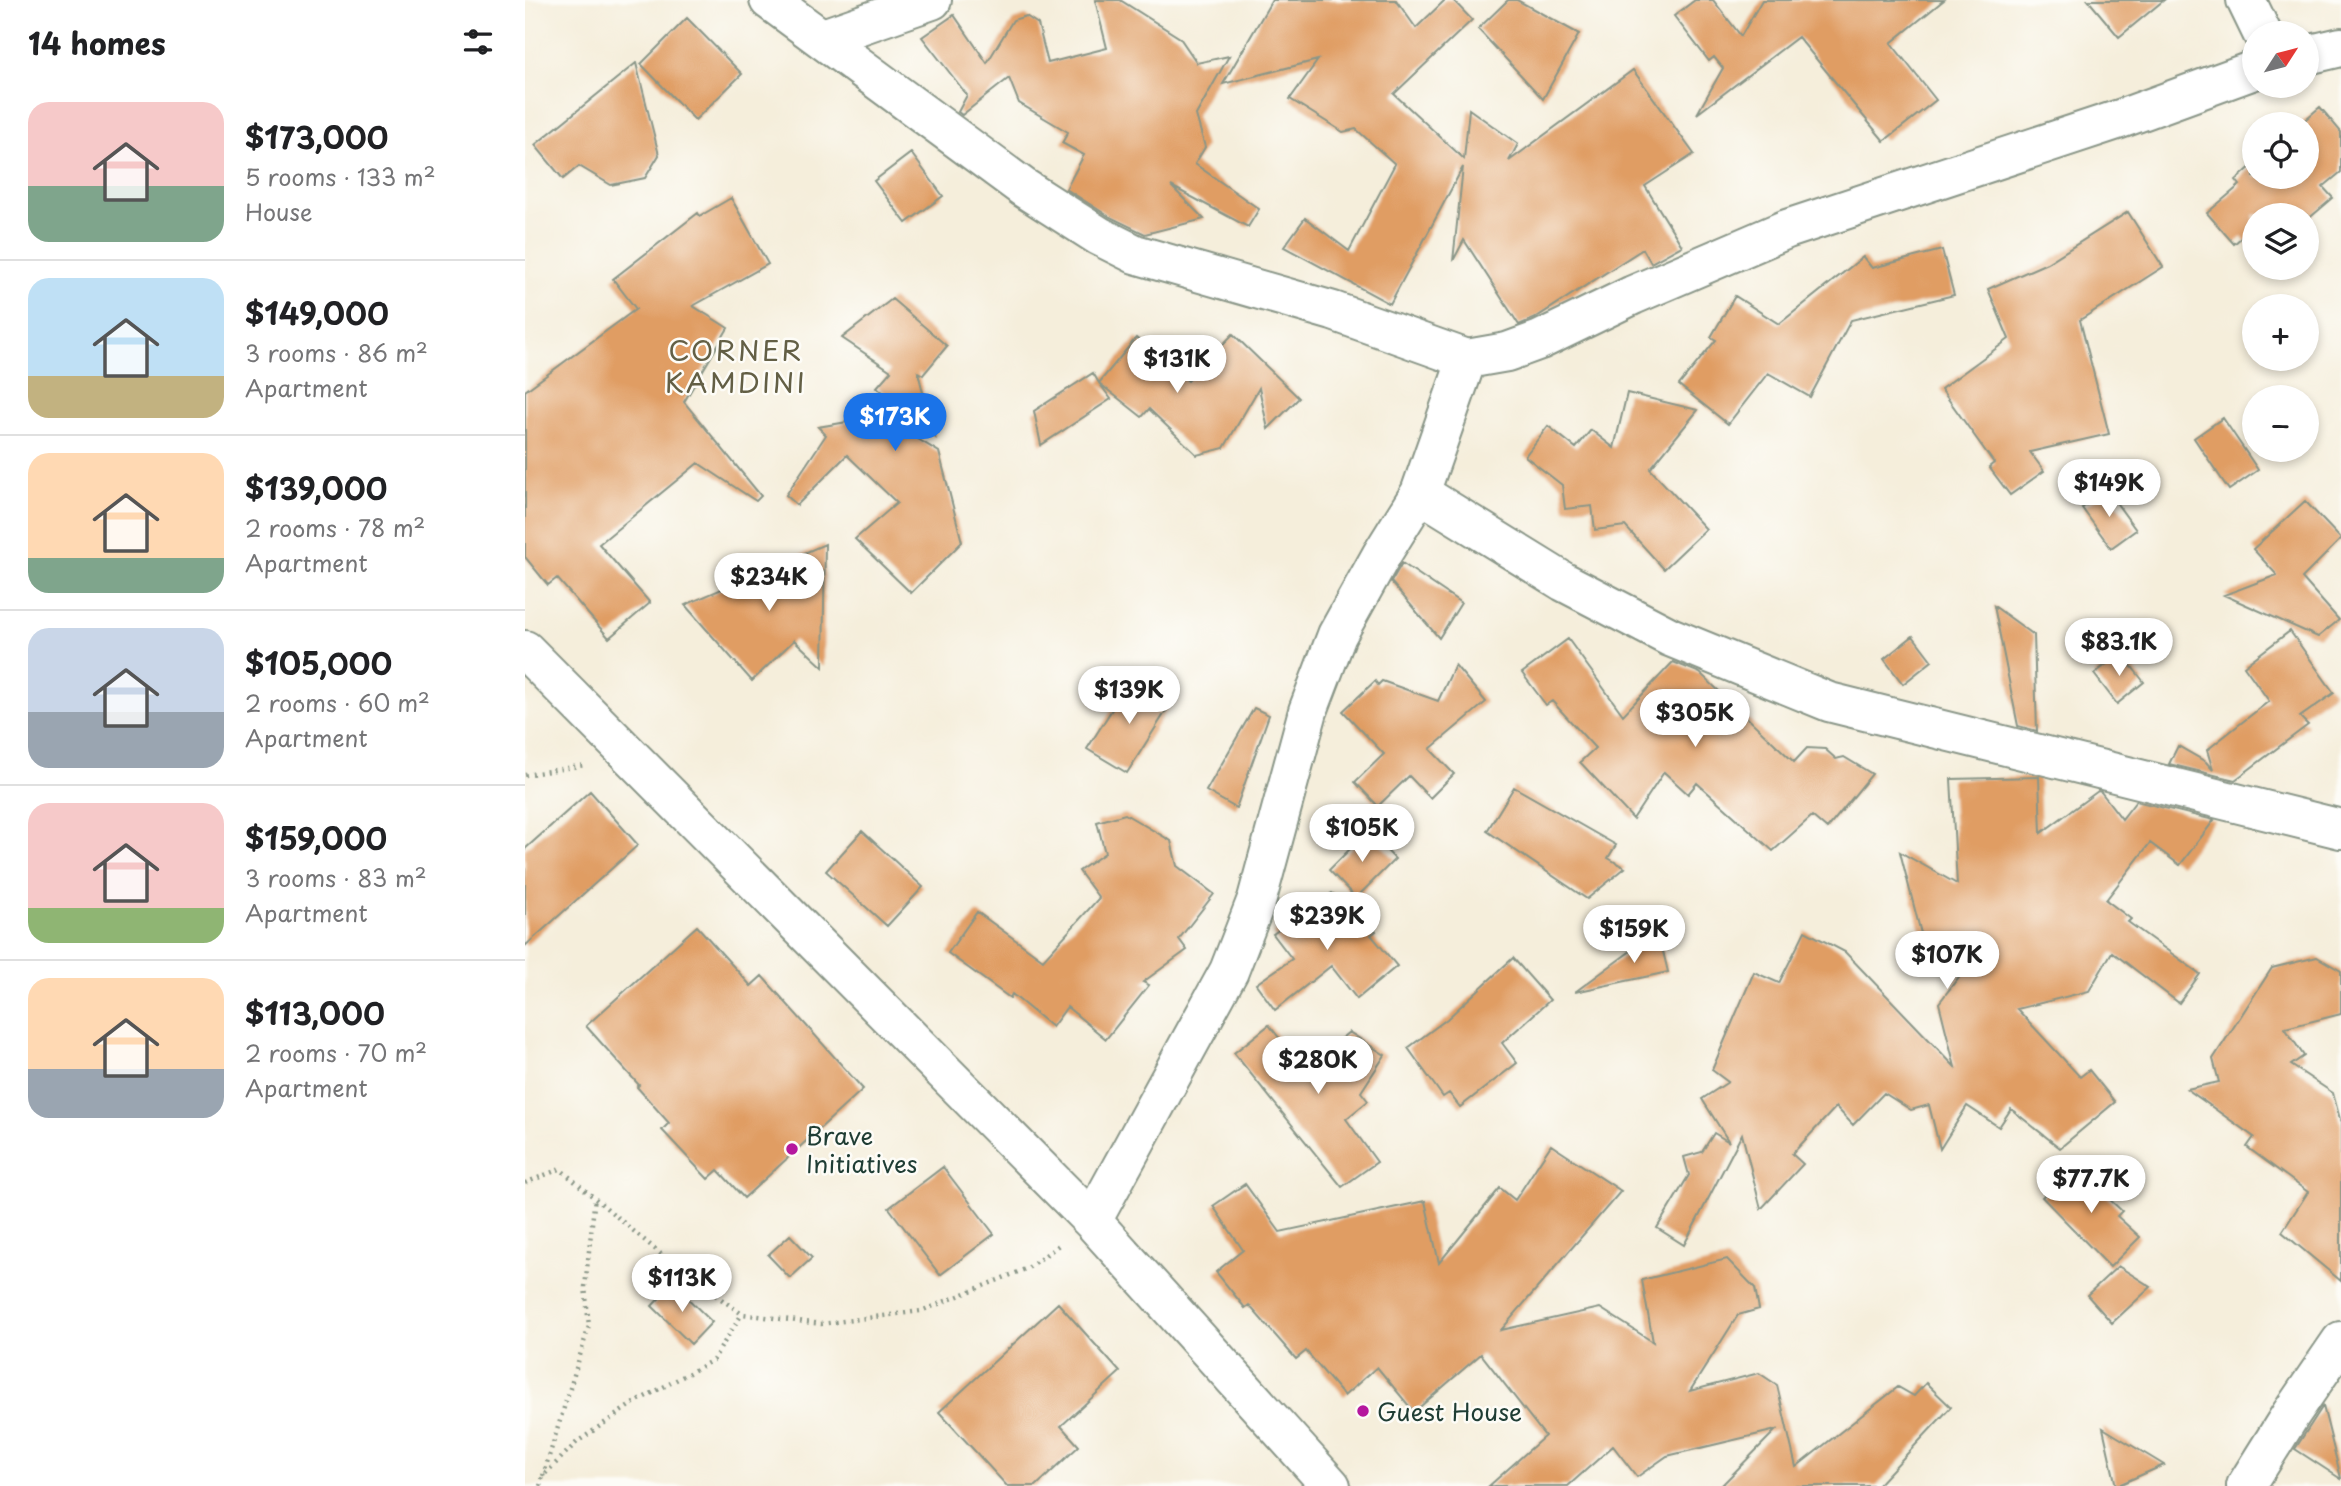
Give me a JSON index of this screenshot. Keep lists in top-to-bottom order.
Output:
{
  "districts": ["CORNER KAMDINI"],
  "places": ["Brave Initiatives", "Guest House"],
  "north": "top right",
  "page": {
    "heading": "14 homes",
    "map_buttons": ["+", "−"],
    "list": [
      {
        "name": "$173,000",
        "note": "5 rooms · 133 m² · House"
      },
      {
        "name": "$149,000",
        "note": "3 rooms · 86 m² · Apartment"
      },
      {
        "name": "$139,000",
        "note": "2 rooms · 78 m² · Apartment"
      },
      {
        "name": "$105,000",
        "note": "2 rooms · 60 m² · Apartment"
      },
      {
        "name": "$159,000",
        "note": "3 rooms · 83 m² · Apartment"
      },
      {
        "name": "$113,000",
        "note": "2 rooms · 70 m² · Apartment"
      }
    ],
    "price": [
      "$131K",
      "$173K",
      "$149K",
      "$234K",
      "$83.1K",
      "$139K",
      "$305K",
      "$105K",
      "$239K",
      "$159K",
      "$107K",
      "$280K",
      "$77.7K",
      "$113K"
    ]
  }
}
